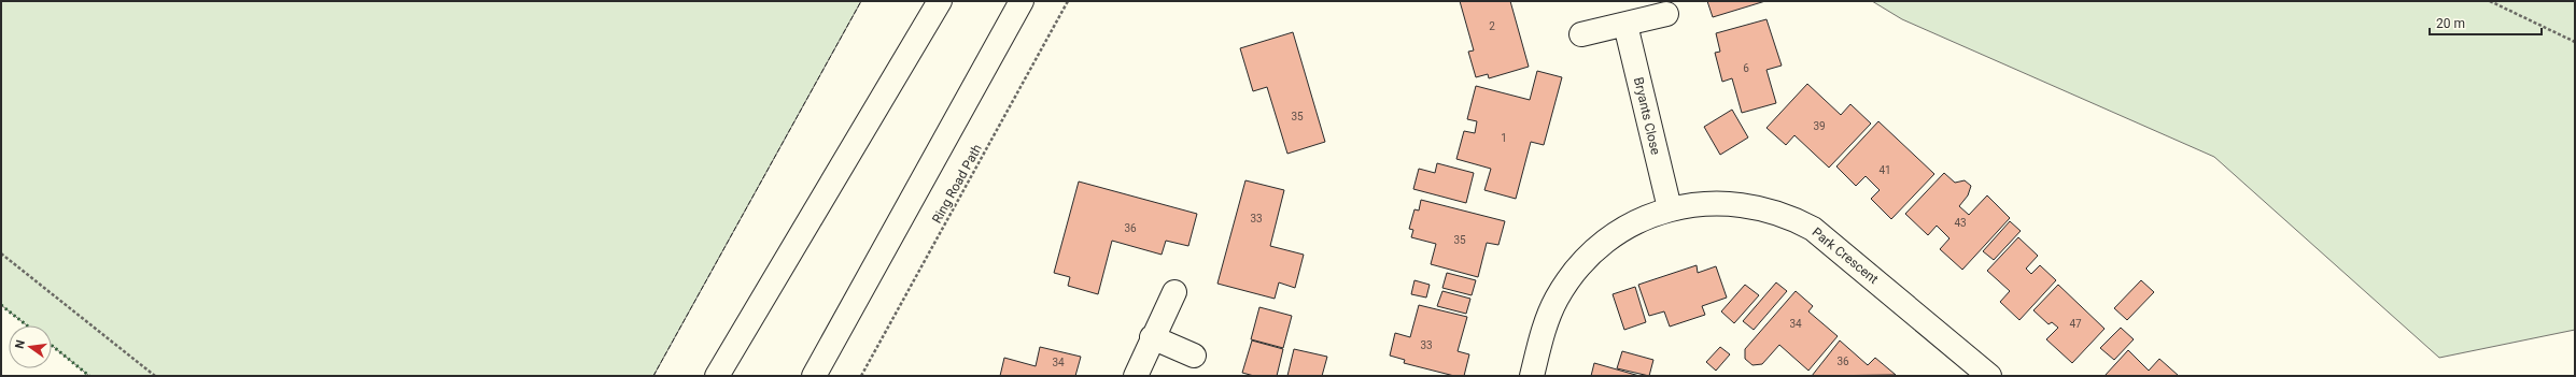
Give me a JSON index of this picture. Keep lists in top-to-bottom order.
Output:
{
  "streets": {
    "main road": ["Bryants Close", "Park Crescent"],
    "path": ["Ring Road Path"]
  },
  "crossings": [
    ["Bryants Close", "Park Crescent"]
  ],
  "house_numbers": [
    "2",
    "6",
    "35",
    "39",
    "1",
    "41",
    "33",
    "43",
    "36",
    "35",
    "34",
    "47",
    "33",
    "36",
    "34"
  ],
  "scale_bar": "20 m",
  "north": "left"
}
